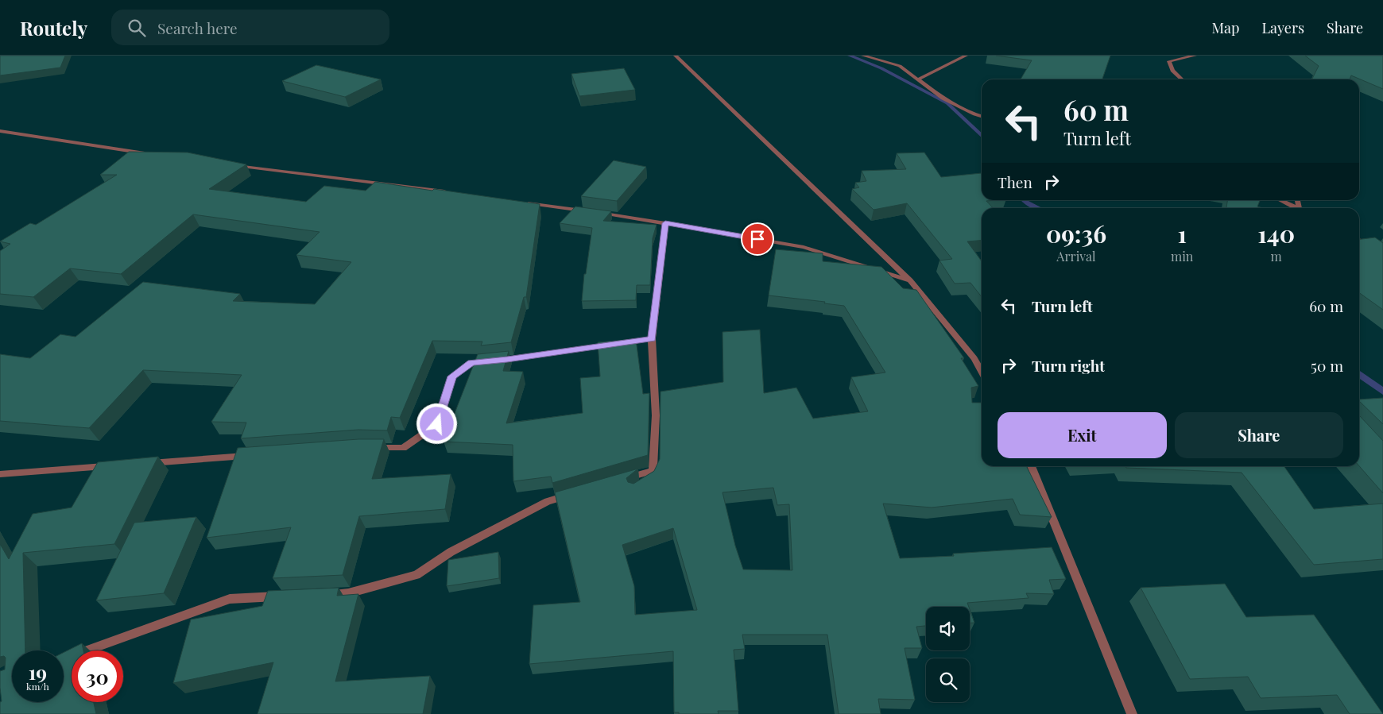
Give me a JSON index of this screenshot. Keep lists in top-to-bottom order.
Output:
{
  "page": {
    "header": "Routely",
    "search": "Search here",
    "nav": ["Map", "Layers", "Share"],
    "turn": ["60 m", "Turn left"],
    "then": "Then",
    "eta": [
      "09:36",
      "Arrival",
      "1",
      "min",
      "140",
      "m"
    ],
    "list": [
      {
        "name": "Turn left",
        "value": "60 m"
      },
      {
        "name": "Turn right",
        "value": "50 m"
      }
    ],
    "buttons": ["Exit", "Share"],
    "speed": "19 km/h",
    "limit": "30"
  }
}
